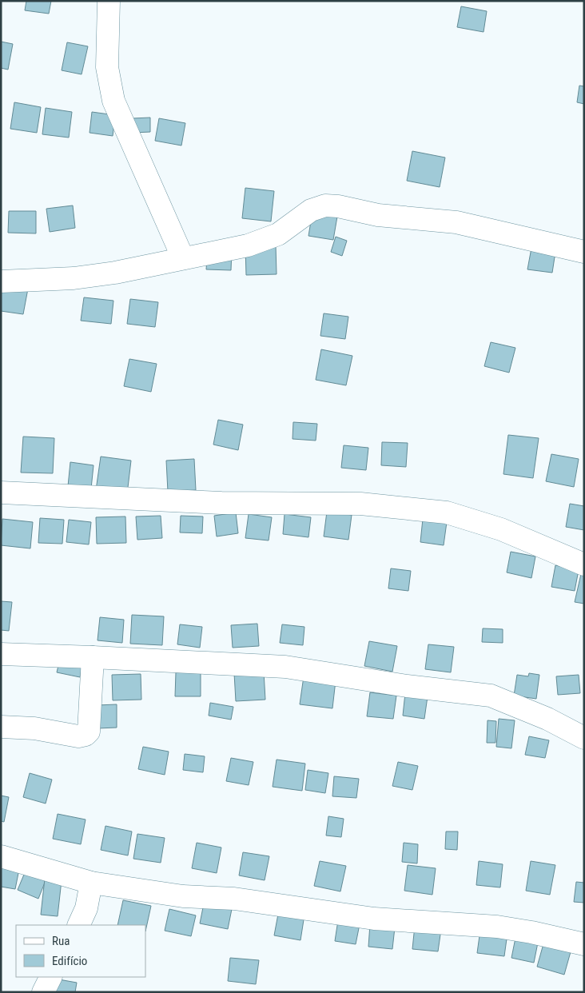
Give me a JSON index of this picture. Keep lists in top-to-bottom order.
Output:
{
  "legend": ["Rua", "Edifício"]
}
